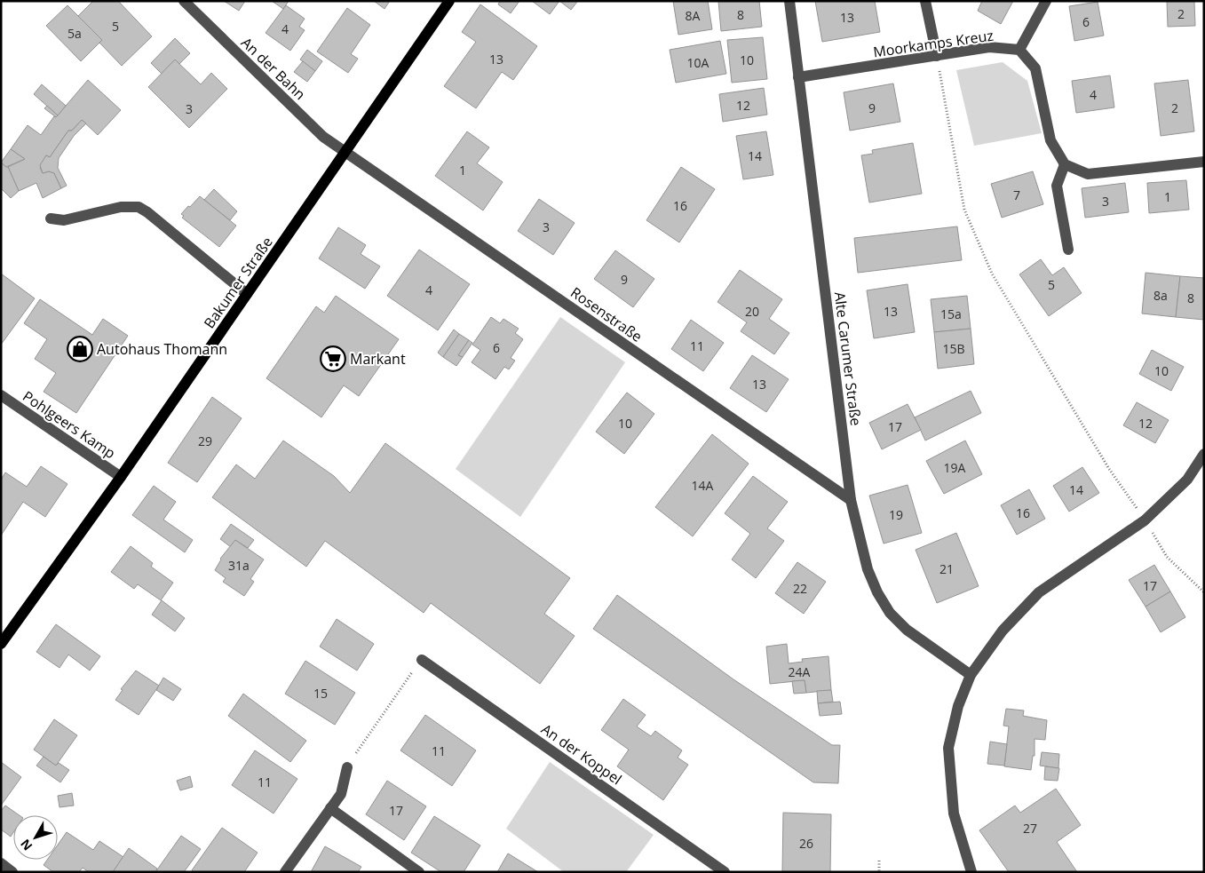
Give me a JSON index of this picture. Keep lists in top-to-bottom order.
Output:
{
  "streets": {
    "main road": ["Bakumer Straße"],
    "street": [
      "Moorkamps Kreuz",
      "An der Bahn",
      "Rosenstraße",
      "Alte Carumer Straße",
      "Pohlgeers Kamp",
      "An der Koppel"
    ]
  },
  "crossings": [
    ["Moorkamps Kreuz", "Alte Carumer Straße"],
    ["An der Bahn", "Bakumer Straße"],
    ["An der Bahn", "Rosenstraße"],
    ["Bakumer Straße", "Rosenstraße"],
    ["Bakumer Straße", "Pohlgeers Kamp"],
    ["Rosenstraße", "Alte Carumer Straße"]
  ],
  "places": {
    "shop": ["Autohaus Thomann"],
    "supermarket": ["Markant"]
  },
  "house_numbers": [
    "2",
    "8",
    "8A",
    "13",
    "6",
    "5",
    "4",
    "5a",
    "13",
    "10",
    "10A",
    "4",
    "12",
    "9",
    "2",
    "3",
    "14",
    "1",
    "7",
    "1",
    "3",
    "16",
    "3",
    "9",
    "5",
    "4",
    "8a",
    "8",
    "20",
    "13",
    "15a",
    "11",
    "6",
    "15B",
    "10",
    "13",
    "10",
    "12",
    "17",
    "29",
    "19A",
    "14A",
    "14",
    "16",
    "19",
    "31a",
    "21",
    "17",
    "22",
    "24A",
    "15",
    "11",
    "11",
    "17",
    "27",
    "26"
  ],
  "north": "bottom left"
}
